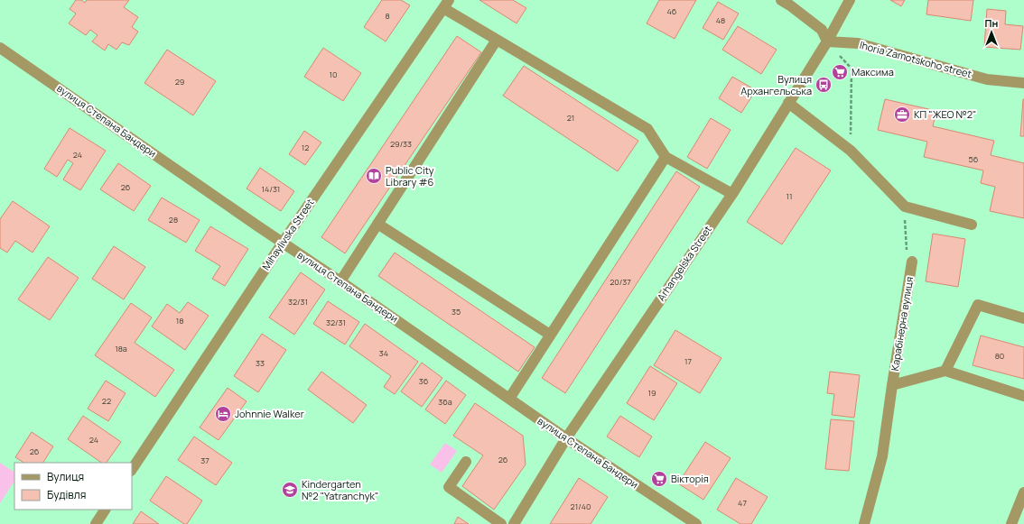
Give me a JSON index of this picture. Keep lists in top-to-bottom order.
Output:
{
  "streets": {
    "street": [
      "Ihoria Zamotskoho street",
      "вулиця Степана Бандери",
      "Mihaylivska Street",
      "Arhangelska Street",
      "Карабінерна вулиця"
    ]
  },
  "crossings": [
    ["Ihoria Zamotskoho street", "Arhangelska Street"],
    ["вулиця Степана Бандери", "Mihaylivska Street"],
    ["вулиця Степана Бандери", "Arhangelska Street"]
  ],
  "places": {
    "supermarket": ["Максима", "Вікторія"],
    "bus stop": ["Вулиця Архангельська"],
    "office": ["КП \"ЖЕО №2\""],
    "library": ["Public City Library #6"],
    "hotel": ["Johnnie Walker"],
    "school or university": ["Kindergarten №2 \"Yatranchyk\""]
  },
  "house_numbers": [
    "46",
    "8",
    "48",
    "10",
    "29",
    "21",
    "29/33",
    "12",
    "24",
    "56",
    "26",
    "14/31",
    "11",
    "28",
    "20/37",
    "32/31",
    "35",
    "18",
    "32/31",
    "18а",
    "34",
    "80",
    "17",
    "33",
    "36",
    "19",
    "22",
    "36а",
    "24",
    "26",
    "26",
    "37",
    "47",
    "21/40"
  ],
  "legend": ["Вулиця", "Будівля"],
  "north": "top"
}
